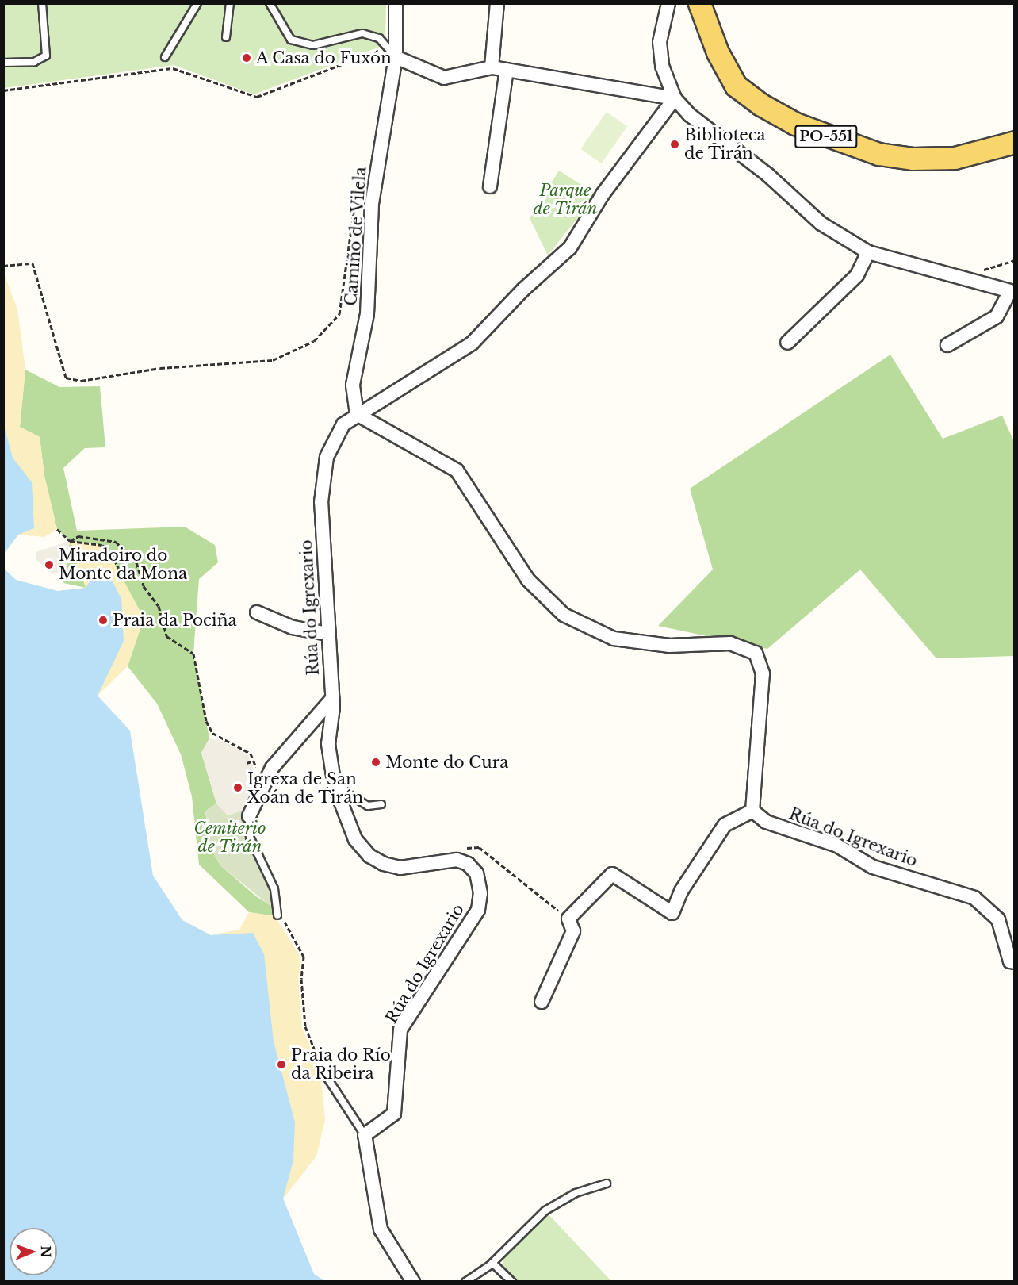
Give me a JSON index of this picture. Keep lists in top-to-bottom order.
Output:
{
  "streets": {
    "main road": ["PO-551"],
    "street": ["Camiño de Vilela", "Rúa do Igrexario"]
  },
  "crossings": [
    ["Camiño de Vilela", "Rúa do Igrexario"]
  ],
  "parks": ["Parque de Tirán", "Cemiterio de Tirán"],
  "places": [
    "A Casa do Fuxón",
    "Biblioteca de Tirán",
    "Miradoiro do Monte da Mona",
    "Praia da Pociña",
    "Monte do Cura",
    "Igrexa de San Xoán de Tirán",
    "Praia do Río da Ribeira"
  ],
  "north": "right"
}
